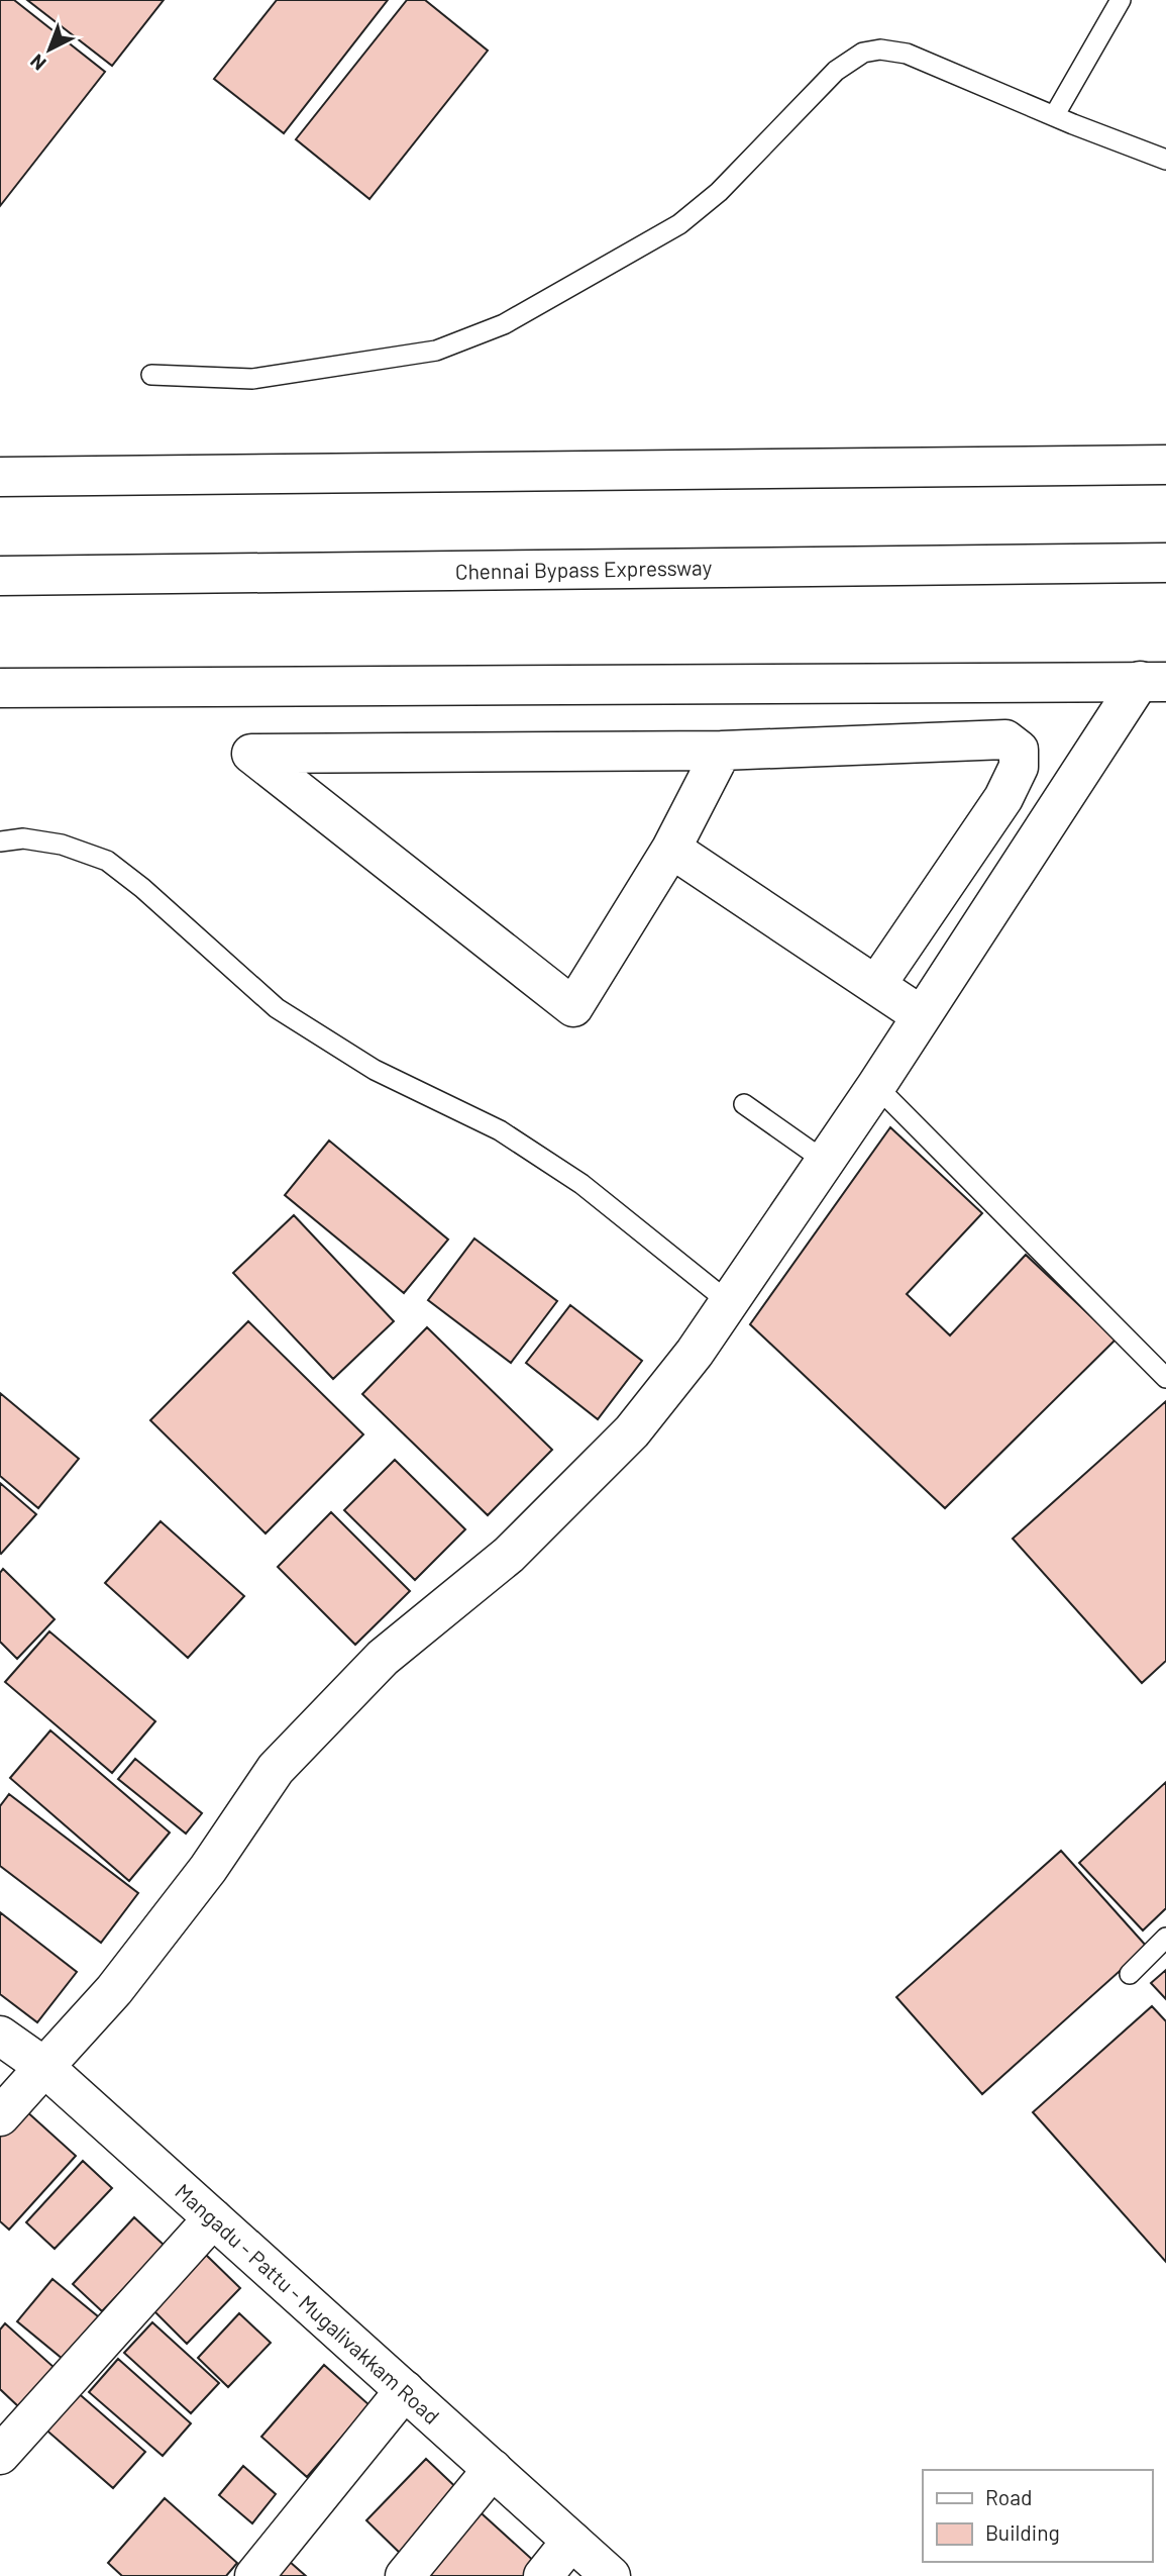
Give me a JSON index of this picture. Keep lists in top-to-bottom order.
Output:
{
  "streets": {
    "main road": ["Chennai Bypass Expressway", "Mangadu - Pattu - Mugalivakkam Road"]
  },
  "legend": ["Road", "Building"],
  "north": "bottom left"
}
